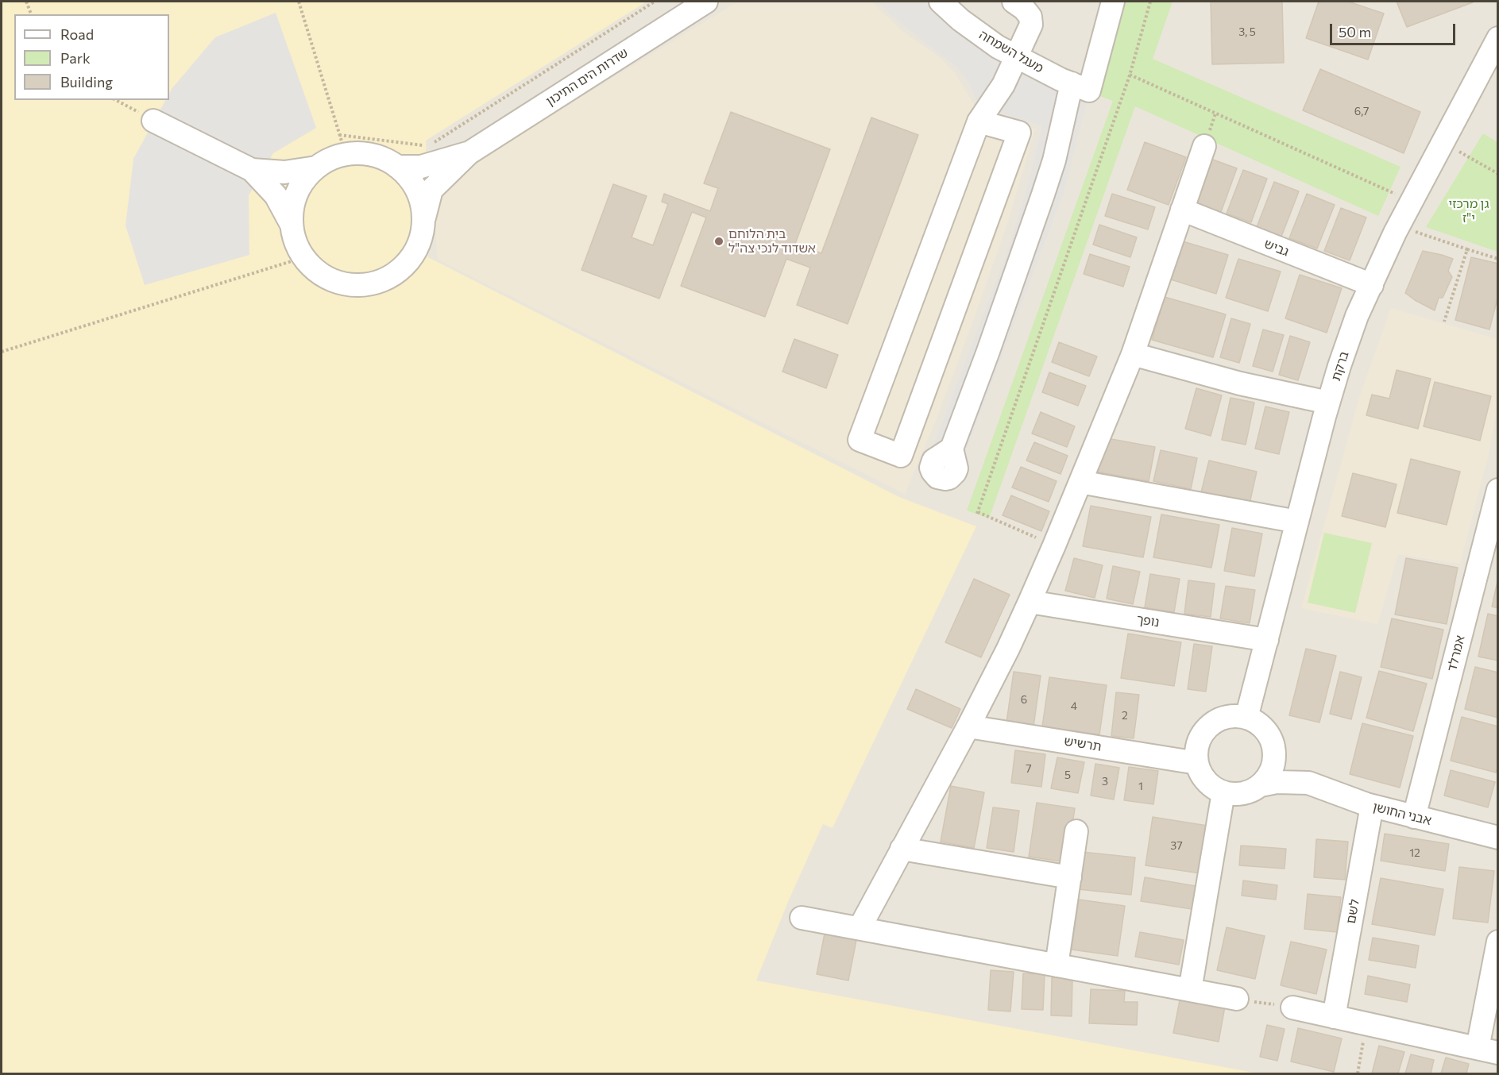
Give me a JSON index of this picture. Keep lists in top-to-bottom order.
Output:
{
  "streets": {
    "street": [
      "מעגל השמחה",
      "שדרות הים התיכון",
      "גביש",
      "ברקת",
      "נופך",
      "אמרלד",
      "תרשיש",
      "אבני החושן",
      "לשם"
    ]
  },
  "crossings": [
    ["גביש", "ברקת"],
    ["ברקת", "נופך"],
    ["ברקת", "תרשיש"],
    ["ברקת", "אבני החושן"],
    ["אמרלד", "אבני החושן"],
    ["תרשיש", "אבני החושן"],
    ["אבני החושן", "לשם"]
  ],
  "parks": ["גן מרכזי י\"ז"],
  "places": ["בית הלוחם אשדוד לנכי צה\"ל"],
  "house_numbers": [
    "3, 5",
    "6,7",
    "6",
    "4",
    "2",
    "7",
    "5",
    "3",
    "1",
    "37",
    "12"
  ],
  "legend": ["Road", "Park", "Building"],
  "scale_bar": "50 m"
}
